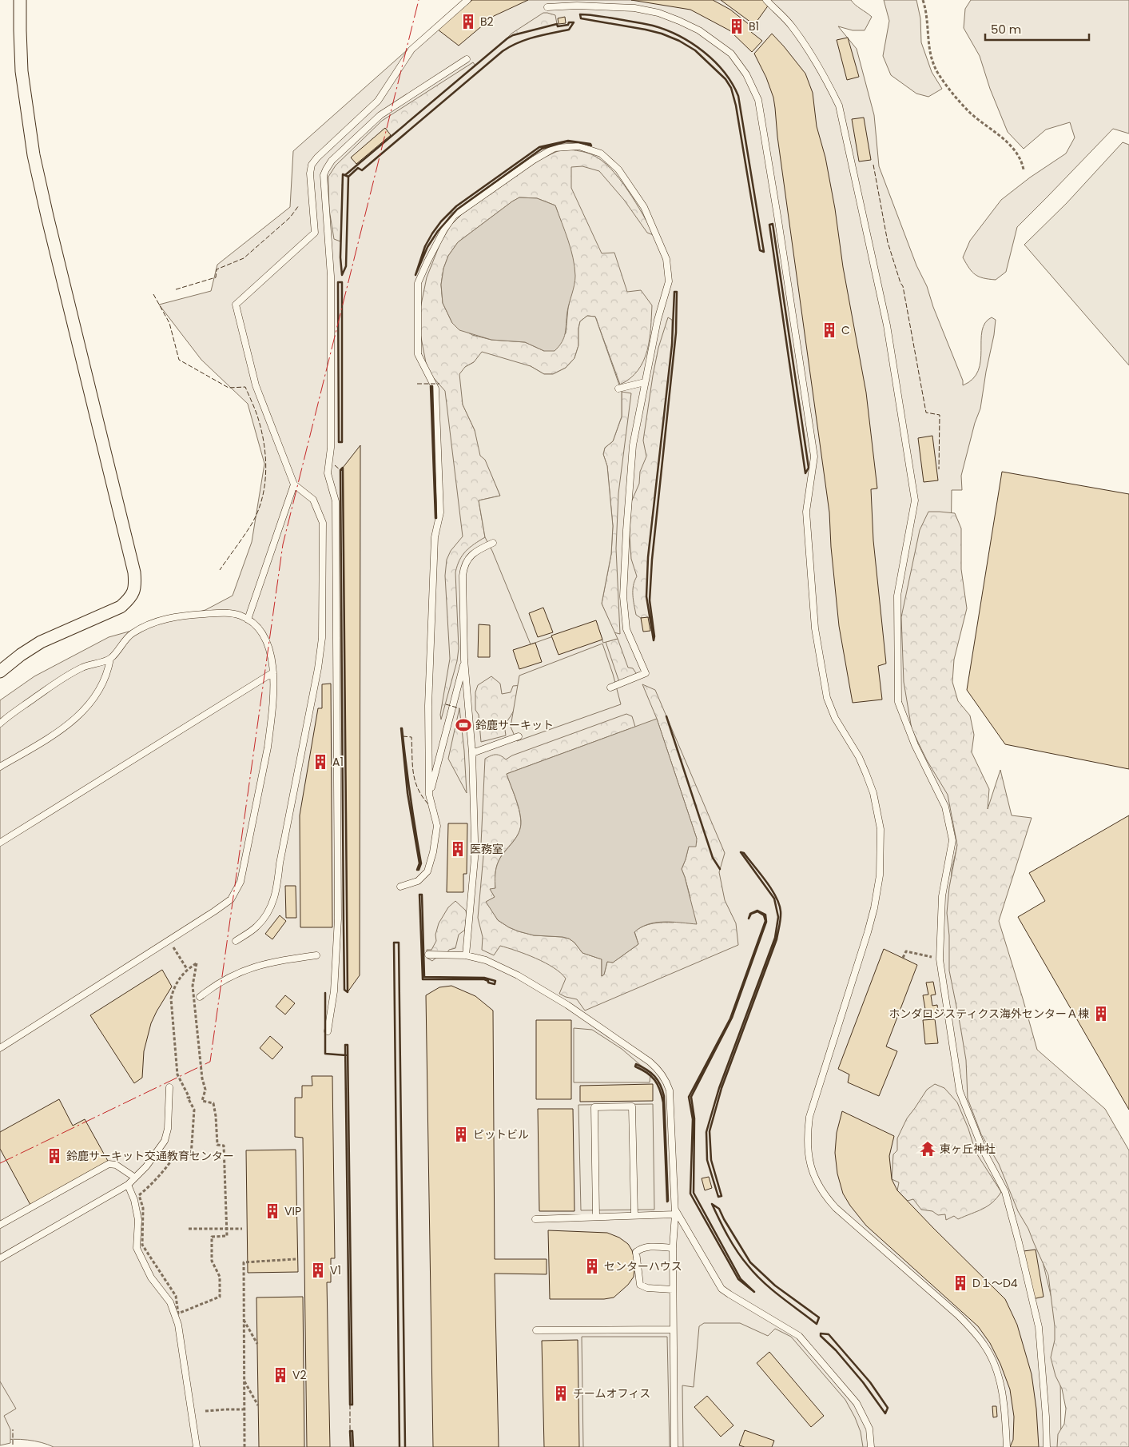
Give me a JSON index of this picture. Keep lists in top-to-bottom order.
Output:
{
  "places": {
    "building": [
      "B2",
      "B1",
      "C",
      "A1",
      "医務室",
      "ホンダロジスティクス海外センターＡ棟",
      "ピットビル",
      "鈴鹿サーキット交通教育センター",
      "VIP",
      "センターハウス",
      "V1",
      "D１～D4",
      "V2",
      "チームオフィス"
    ],
    "sports": ["鈴鹿サーキット"],
    "temple": ["東ヶ丘神社"]
  },
  "scale_bar": "50 m"
}
